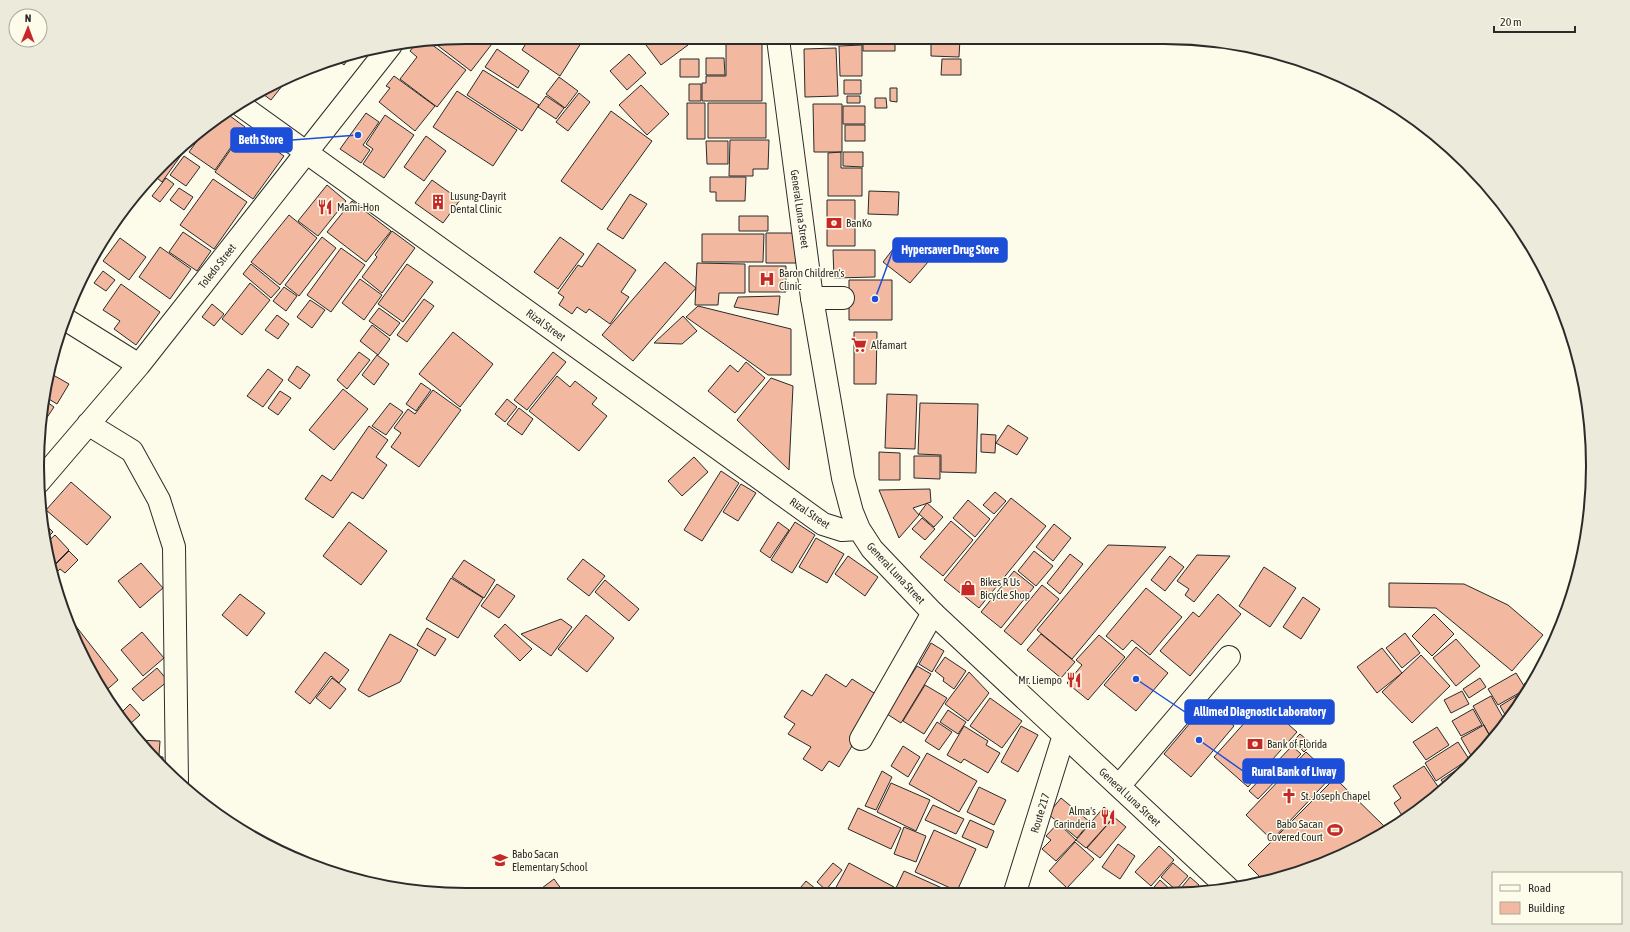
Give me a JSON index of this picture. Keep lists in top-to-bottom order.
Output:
{
  "streets": {
    "main road": [
      "General Luna Street",
      "Toledo Street",
      "Rizal Street",
      "Route 217"
    ]
  },
  "crossings": [
    ["General Luna Street", "Rizal Street"],
    ["General Luna Street", "Route 217"],
    ["Toledo Street", "Rizal Street"]
  ],
  "places": {
    "other": [
      "Beth Store",
      "Hypersaver Drug Store",
      "Allimed Diagnostic Laboratory",
      "Rural Bank of Liway"
    ],
    "building": ["Lusung-Dayrit Dental Clinic"],
    "restaurant": ["Mami-Hon", "Mr. Liempo", "Alma's Carinderia"],
    "bank": ["BanKo", "Bank of Florida"],
    "hospital": ["Baron Children's Clinic"],
    "supermarket": ["Alfamart"],
    "shop": ["Bikes R Us Bicycle Shop"],
    "church": ["St. Joseph Chapel"],
    "sports": ["Babo Sacan Covered Court"],
    "school or university": ["Babo Sacan Elementary School"]
  },
  "legend": ["Road", "Building"],
  "scale_bar": "20 m",
  "north": "top"
}
